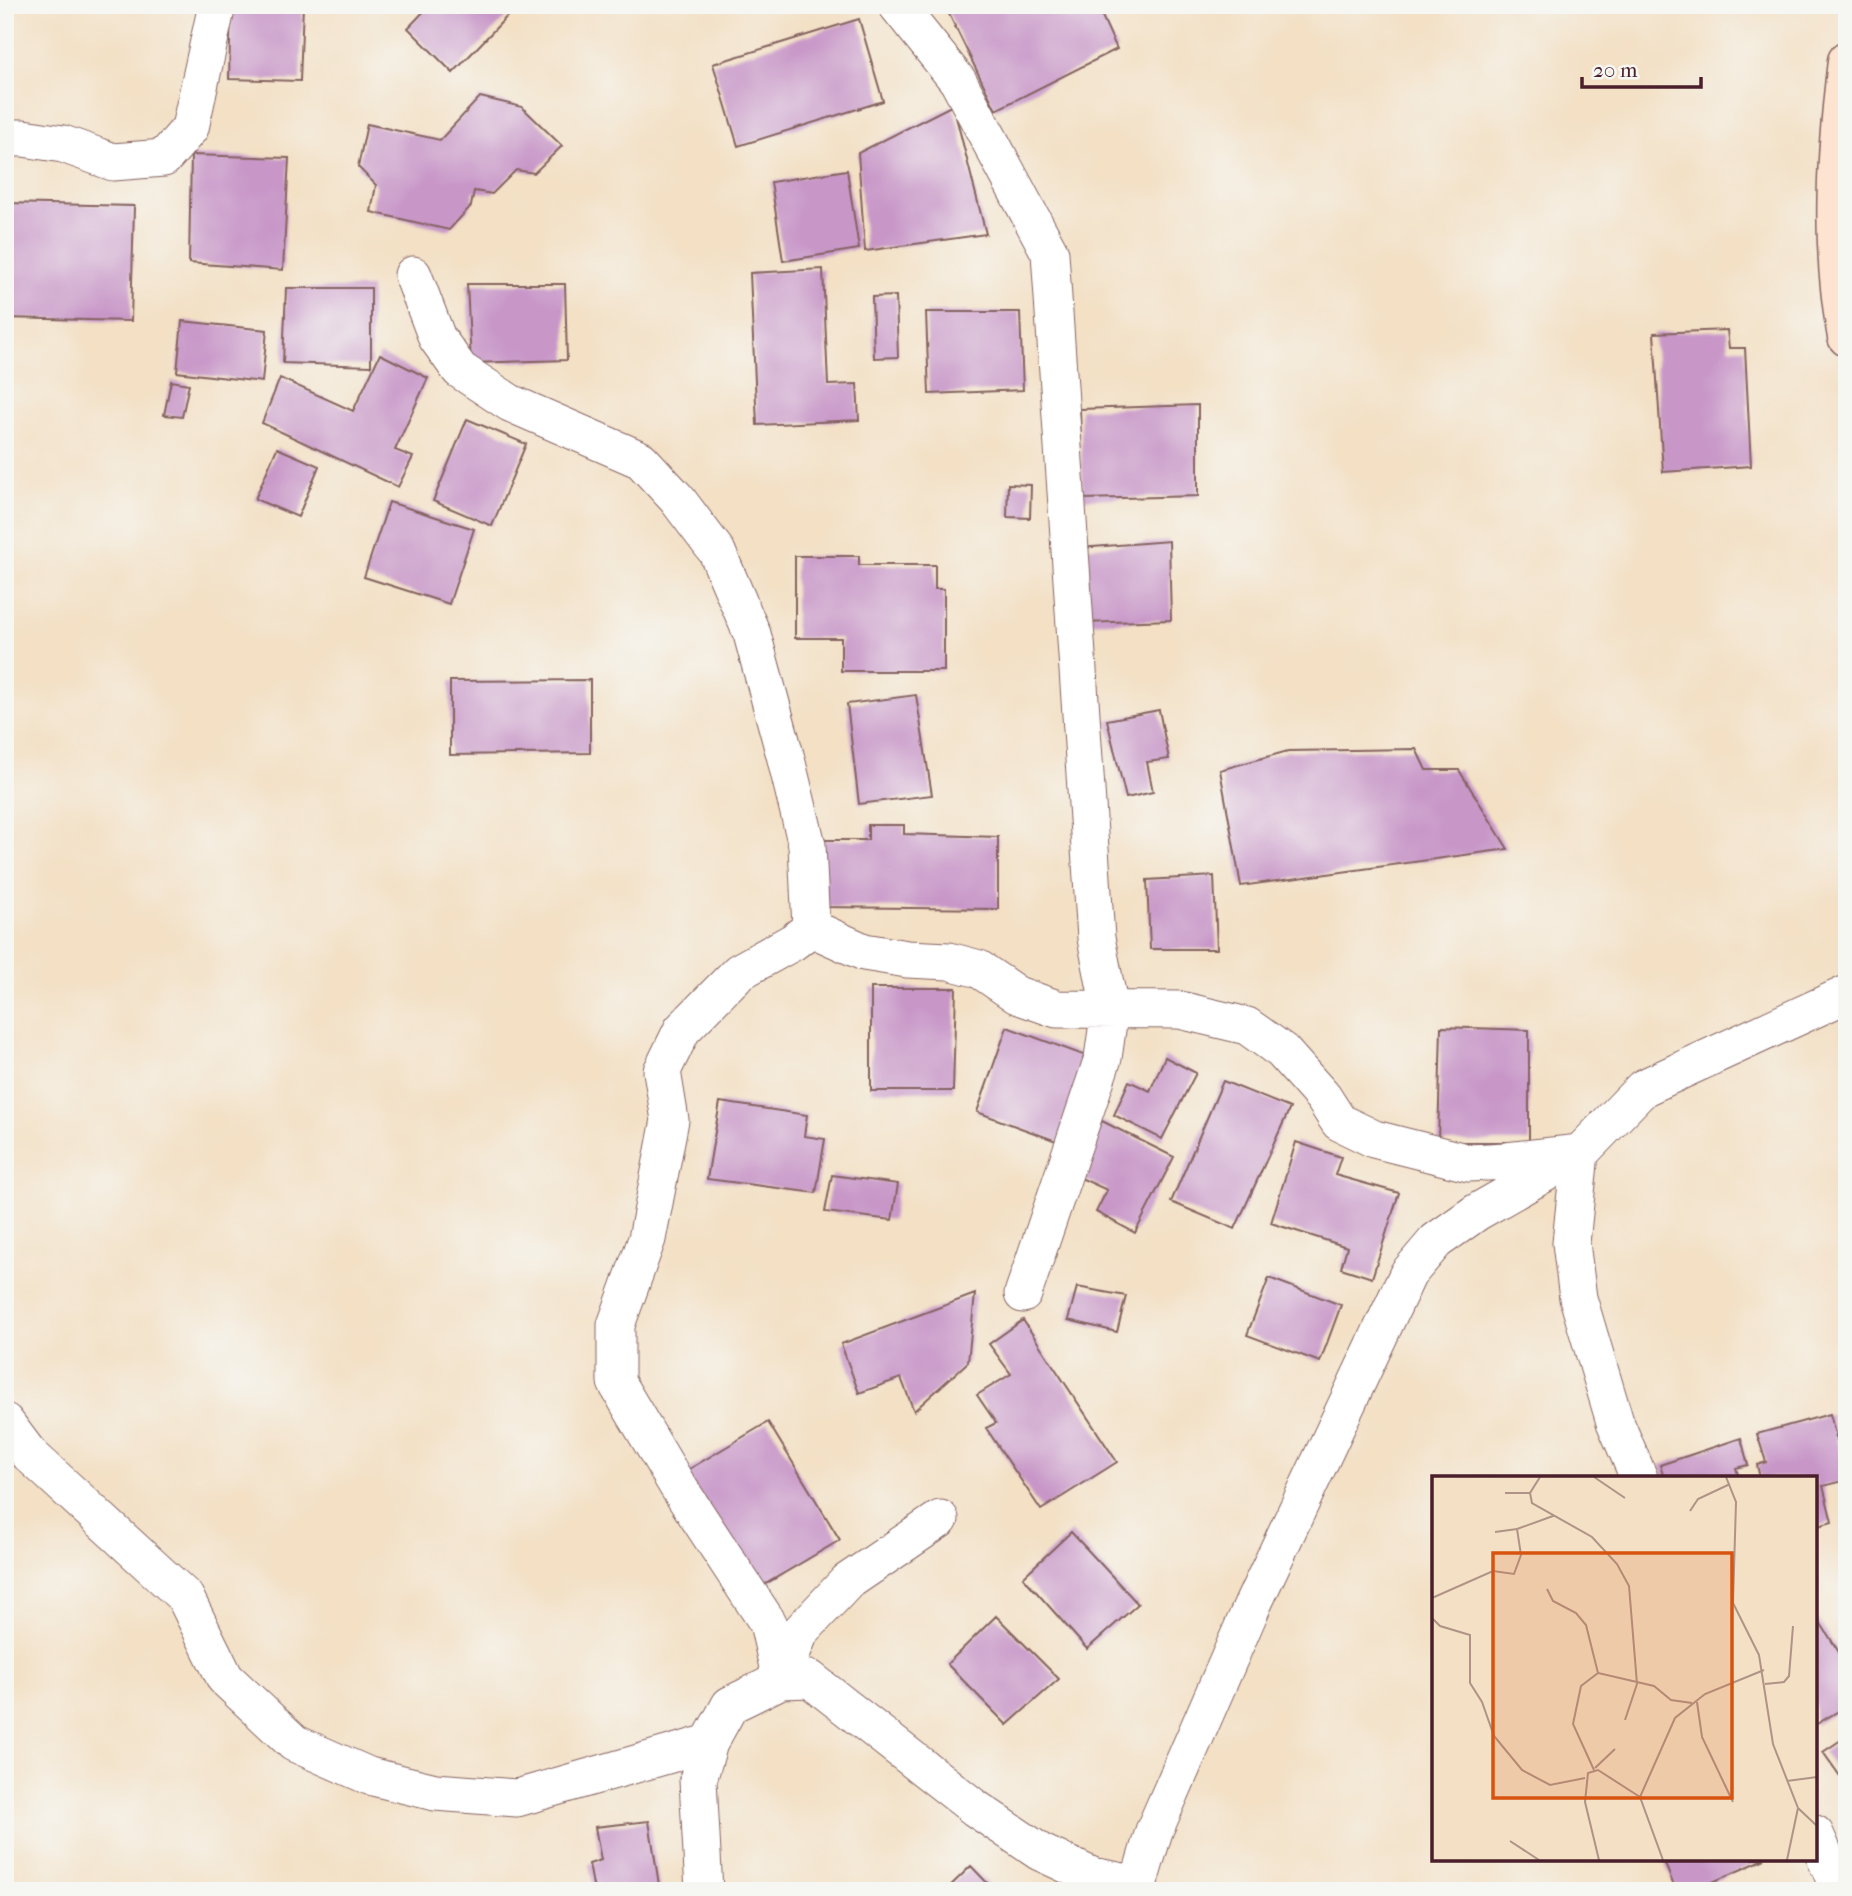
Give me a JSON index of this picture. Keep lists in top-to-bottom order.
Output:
{
  "scale_bar": "20 m"
}
